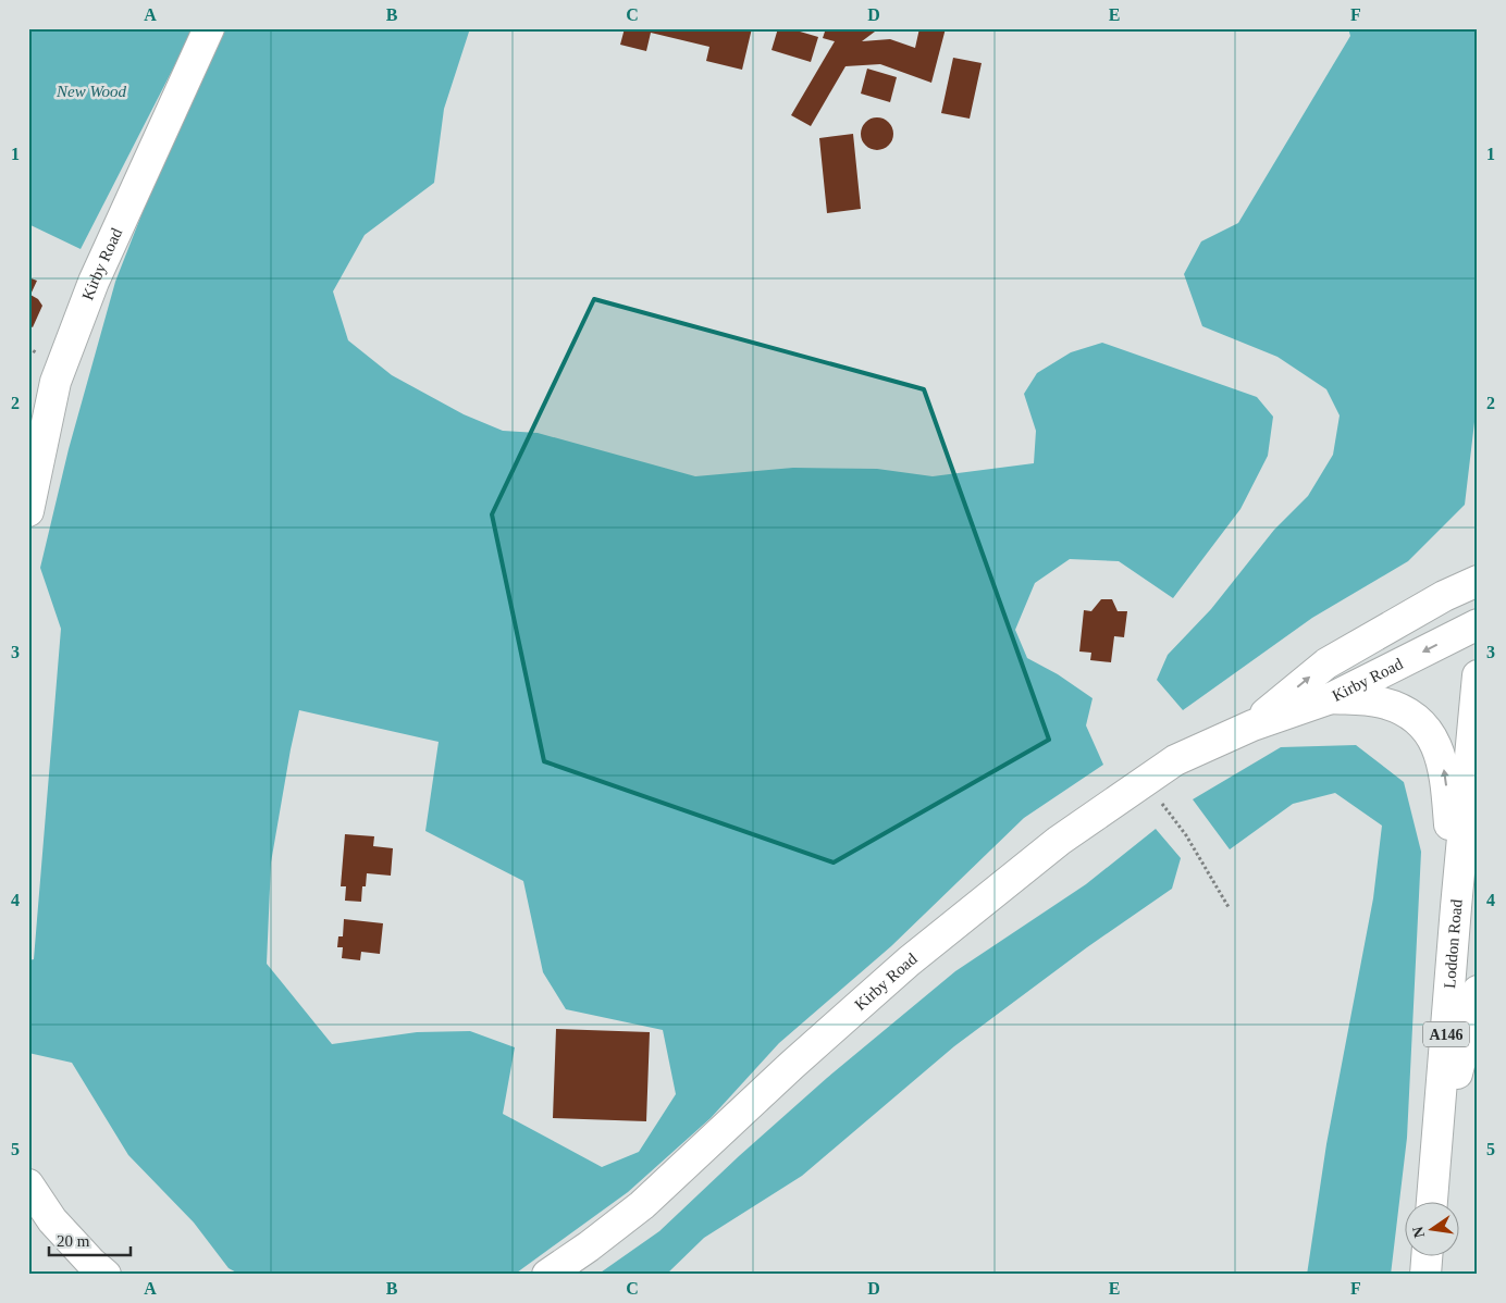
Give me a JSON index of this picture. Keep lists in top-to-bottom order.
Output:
{
  "streets": {
    "main road": ["Kirby Road", "Loddon Road", "A146"]
  },
  "crossings": [
    ["Loddon Road", "A146"]
  ],
  "parks": ["New Wood"],
  "scale_bar": "20 m",
  "north": "left",
  "grid": {
    "columns": [
      "A",
      "B",
      "C",
      "D",
      "E",
      "F"
    ],
    "rows": [
      "1",
      "2",
      "3",
      "4",
      "5"
    ]
  }
}
